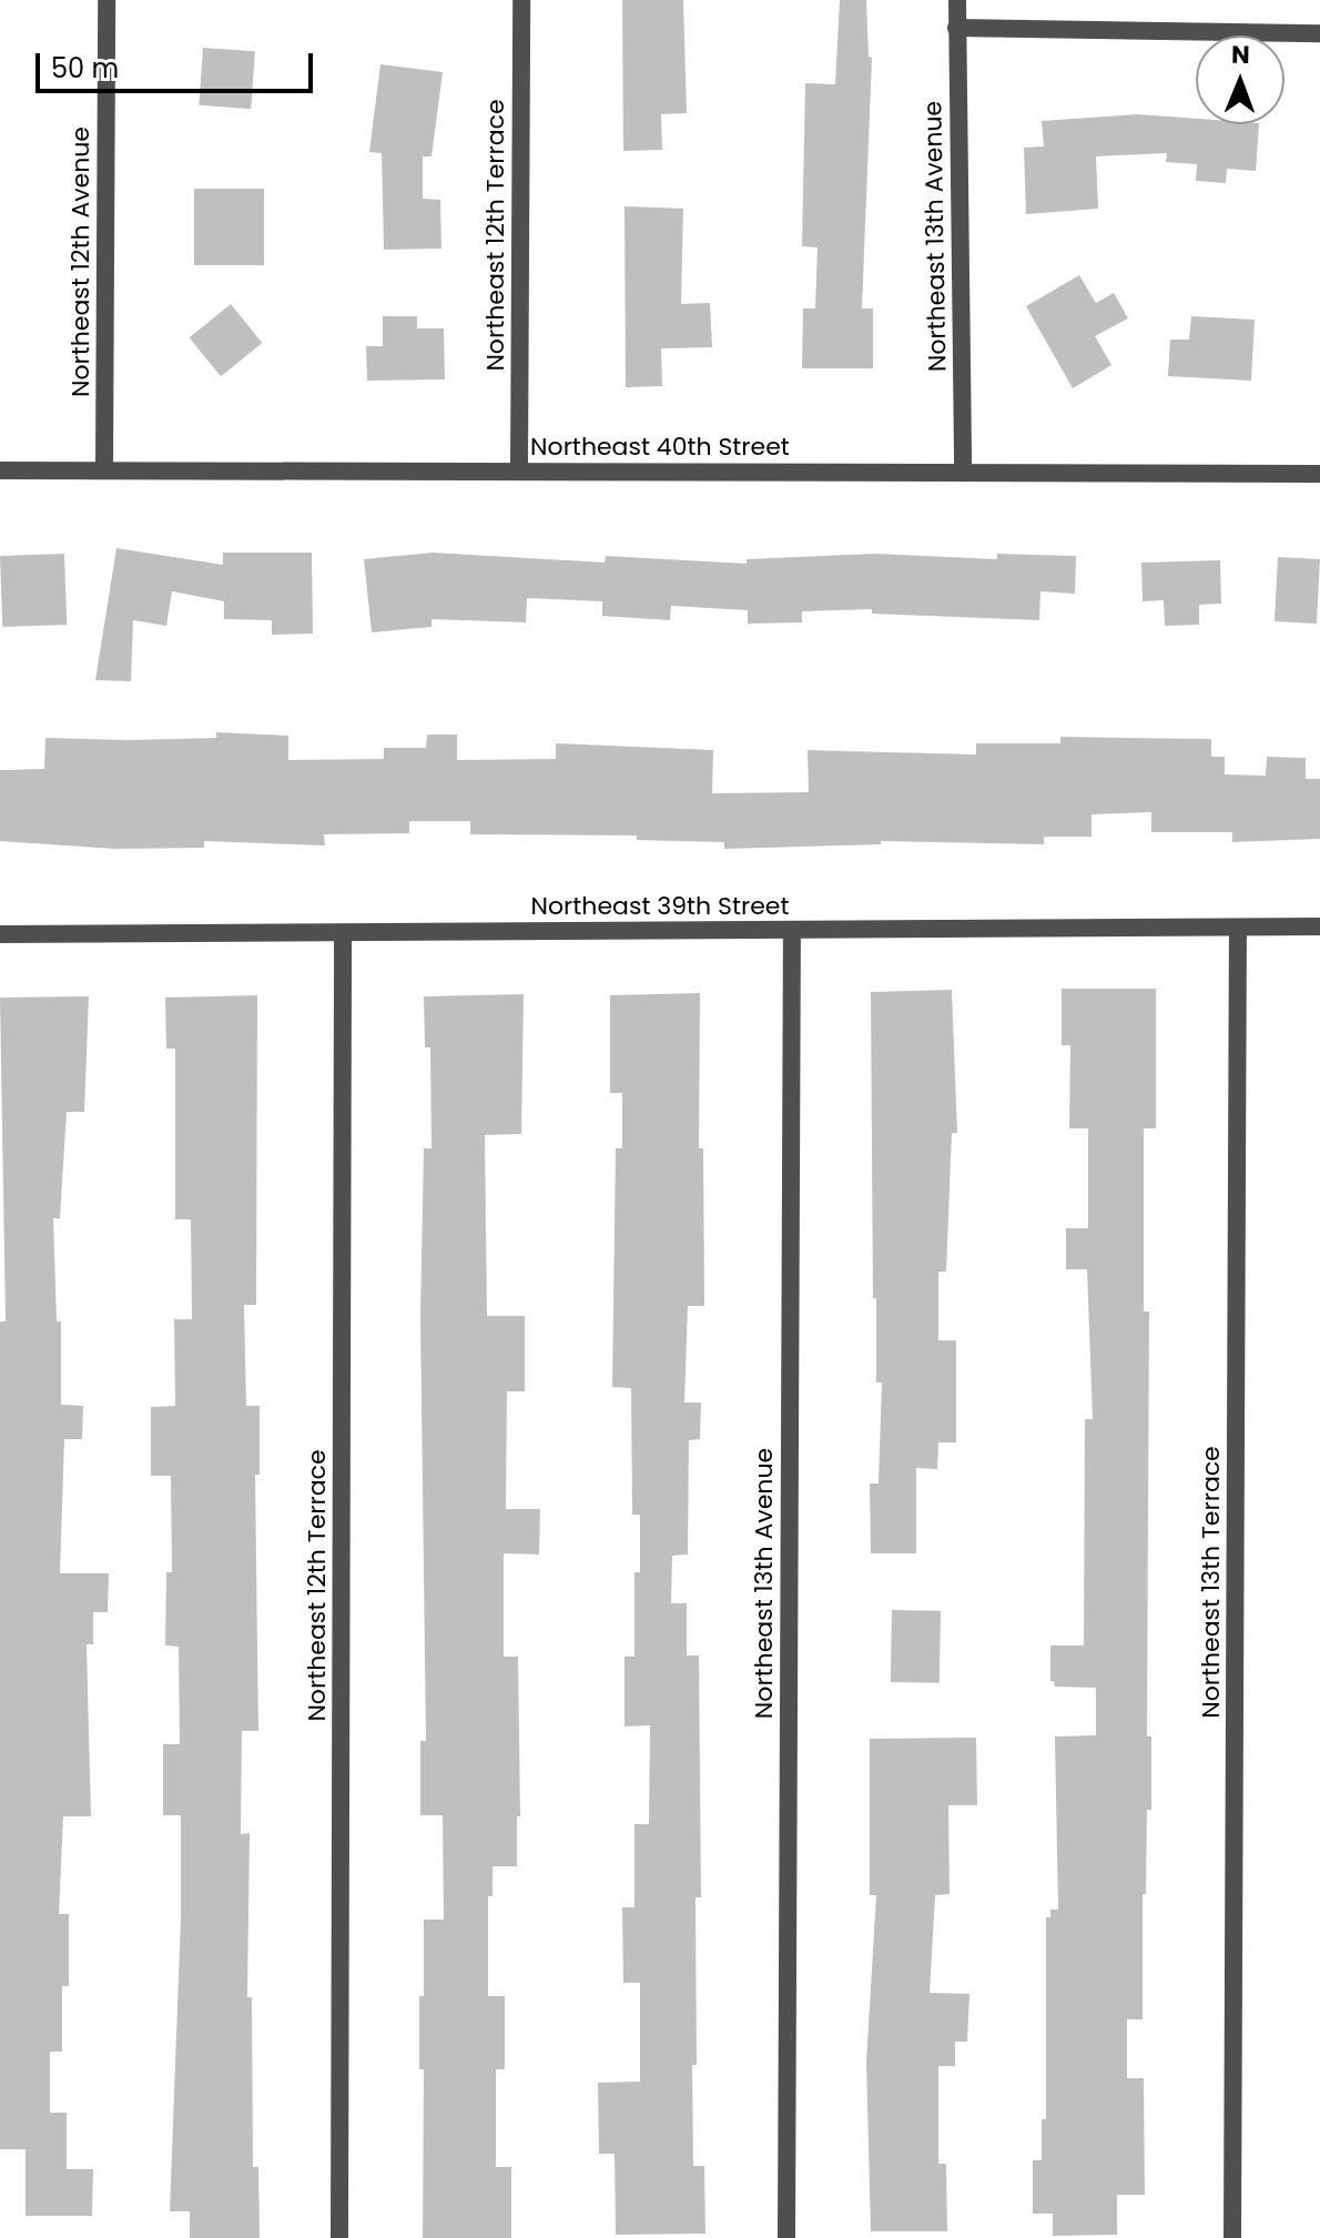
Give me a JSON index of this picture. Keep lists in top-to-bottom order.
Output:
{
  "streets": {
    "street": [
      "Northeast 12th Terrace",
      "Northeast 13th Avenue",
      "Northeast 12th Avenue",
      "Northeast 40th Street",
      "Northeast 39th Street",
      "Northeast 13th Terrace"
    ]
  },
  "crossings": [
    ["Northeast 12th Terrace", "Northeast 40th Street"],
    ["Northeast 12th Terrace", "Northeast 39th Street"],
    ["Northeast 13th Avenue", "Northeast 40th Street"],
    ["Northeast 13th Avenue", "Northeast 39th Street"],
    ["Northeast 12th Avenue", "Northeast 40th Street"],
    ["Northeast 39th Street", "Northeast 13th Terrace"]
  ],
  "scale_bar": "50 m",
  "north": "top"
}
